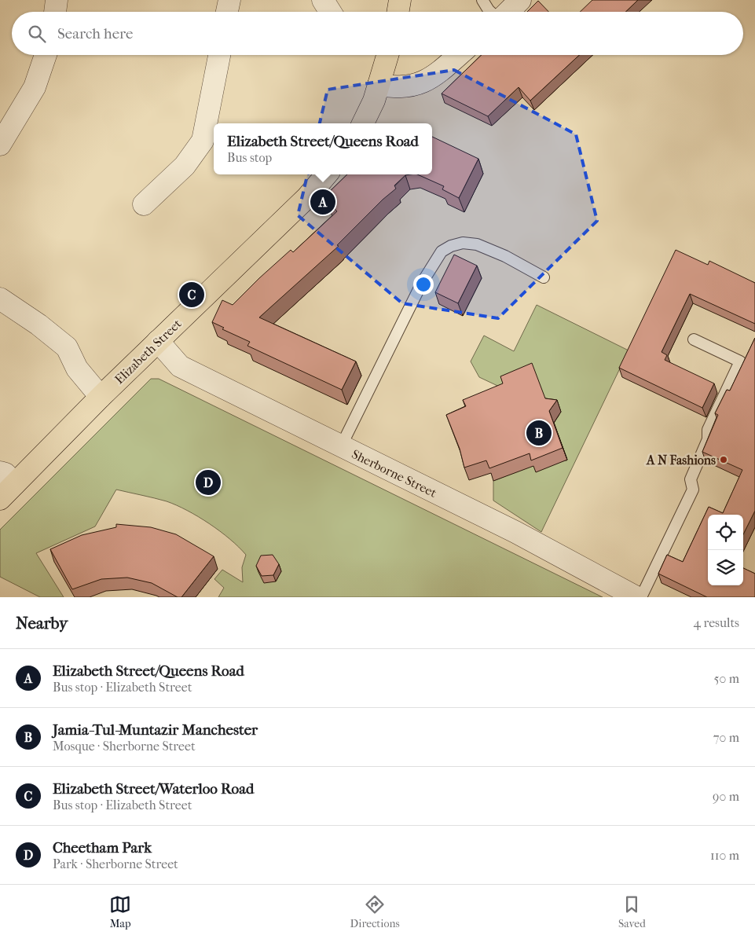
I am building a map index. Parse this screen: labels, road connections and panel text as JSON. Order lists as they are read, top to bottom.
{
  "streets": {
    "highway": ["Elizabeth Street"],
    "street": ["Sherborne Street"]
  },
  "crossings": [
    ["Elizabeth Street", "Sherborne Street"]
  ],
  "places": ["A N Fashions"],
  "page": {
    "search": "Search here",
    "popup": ["Elizabeth Street/Queens Road", "Bus stop"],
    "pins": [
      "A",
      "C",
      "B",
      "D"
    ],
    "heading": ["Nearby", "4 results"],
    "list": [
      {
        "mark": "A",
        "name": "Elizabeth Street/Queens Road",
        "note": "Bus stop · Elizabeth Street",
        "value": "50 m"
      },
      {
        "mark": "B",
        "name": "Jamia-Tul-Muntazir Manchester",
        "note": "Mosque · Sherborne Street",
        "value": "70 m"
      },
      {
        "mark": "C",
        "name": "Elizabeth Street/Waterloo Road",
        "note": "Bus stop · Elizabeth Street",
        "value": "90 m"
      },
      {
        "mark": "D",
        "name": "Cheetham Park",
        "note": "Park · Sherborne Street",
        "value": "110 m"
      }
    ],
    "nav": ["Map", "Directions", "Saved"]
  }
}
